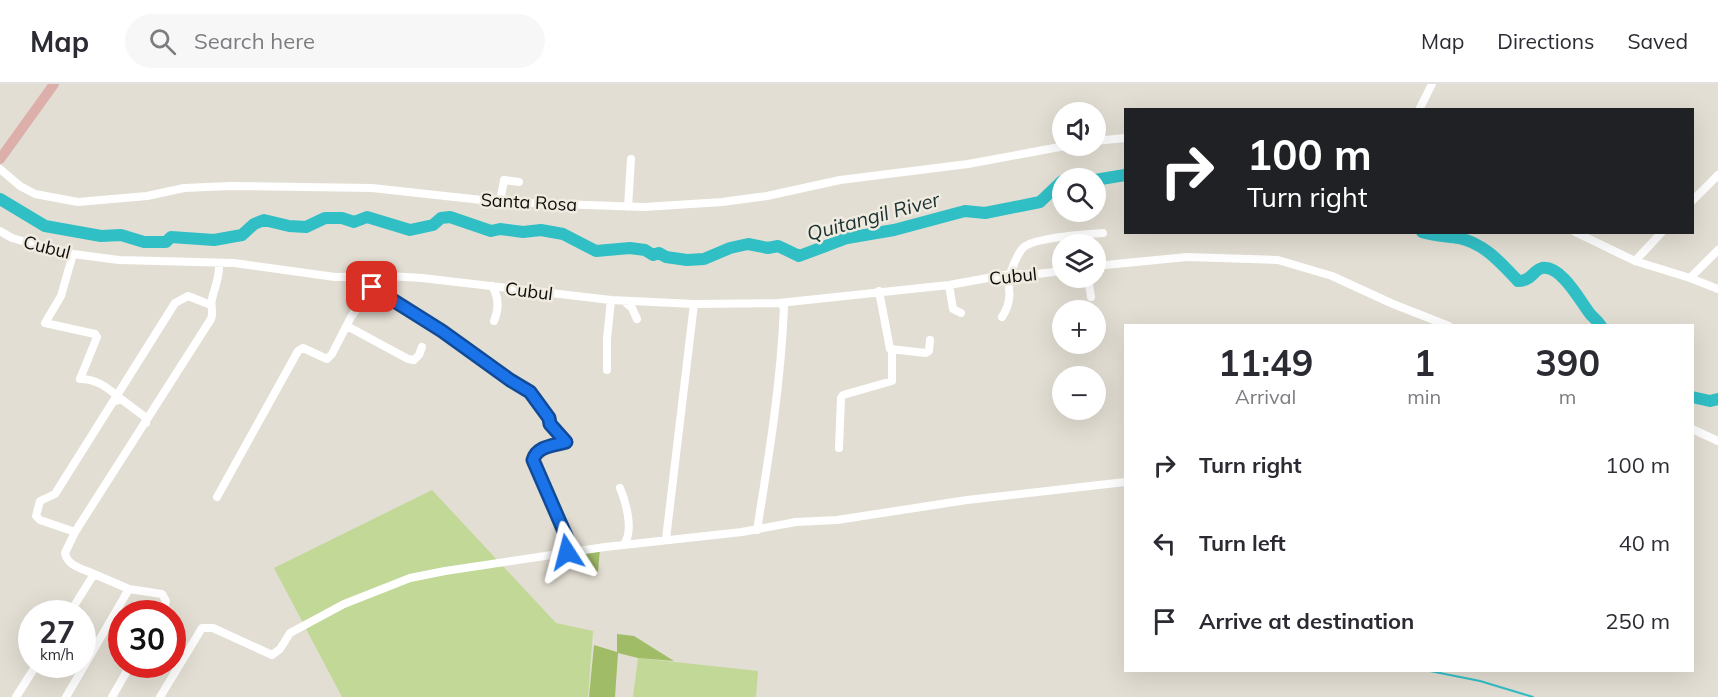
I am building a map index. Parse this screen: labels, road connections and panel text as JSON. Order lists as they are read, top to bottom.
{
  "streets": {
    "street": ["Santa Rosa", "Cubul"]
  },
  "water": ["Quitangil River"],
  "page": {
    "header": "Map",
    "search": "Search here",
    "nav": ["Map", "Directions", "Saved"],
    "map_buttons": ["+", "−"],
    "turn": ["100 m", "Turn right"],
    "eta": [
      "11:49",
      "Arrival",
      "1",
      "min",
      "390",
      "m"
    ],
    "list": [
      {
        "name": "Turn right",
        "value": "100 m"
      },
      {
        "name": "Turn left",
        "value": "40 m"
      },
      {
        "name": "Arrive at destination",
        "value": "250 m"
      }
    ],
    "speed": "27 km/h",
    "limit": "30"
  }
}
